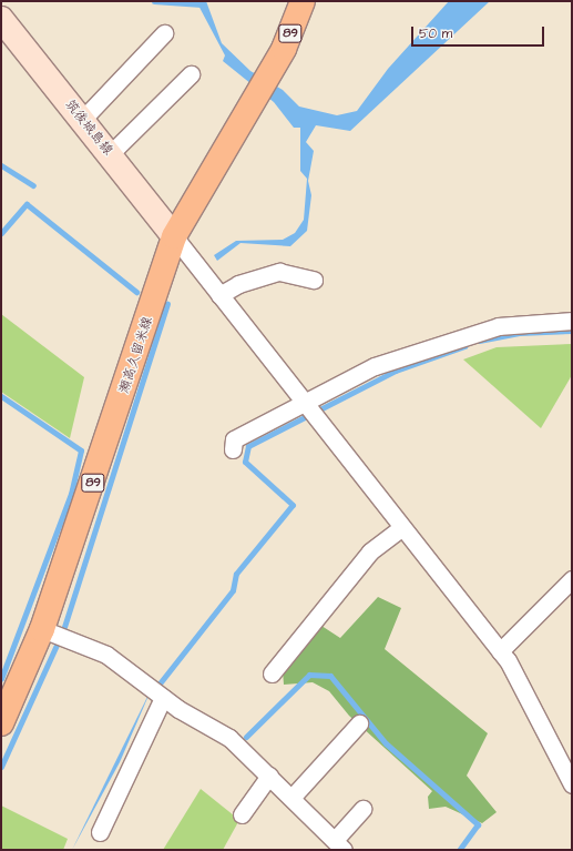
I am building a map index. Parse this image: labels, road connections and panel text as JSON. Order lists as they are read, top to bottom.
{
  "streets": {
    "main road": ["89", "瀬高久留米線"],
    "street": ["筑後城島線"]
  },
  "crossings": [
    ["筑後城島線", "瀬高久留米線"]
  ],
  "scale_bar": "50 m"
}
